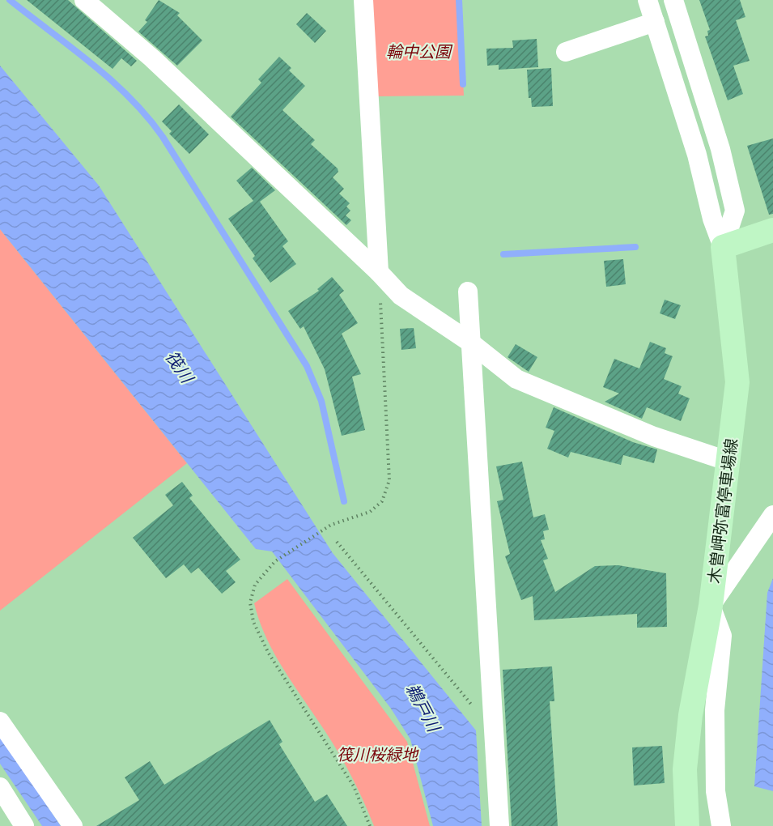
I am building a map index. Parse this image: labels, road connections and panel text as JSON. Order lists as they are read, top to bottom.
{
  "streets": {
    "main road": ["木曽岬弥富停車場線"]
  },
  "water": ["筏川", "鵜戸川"],
  "parks": ["輪中公園", "筏川桜緑地"]
}
